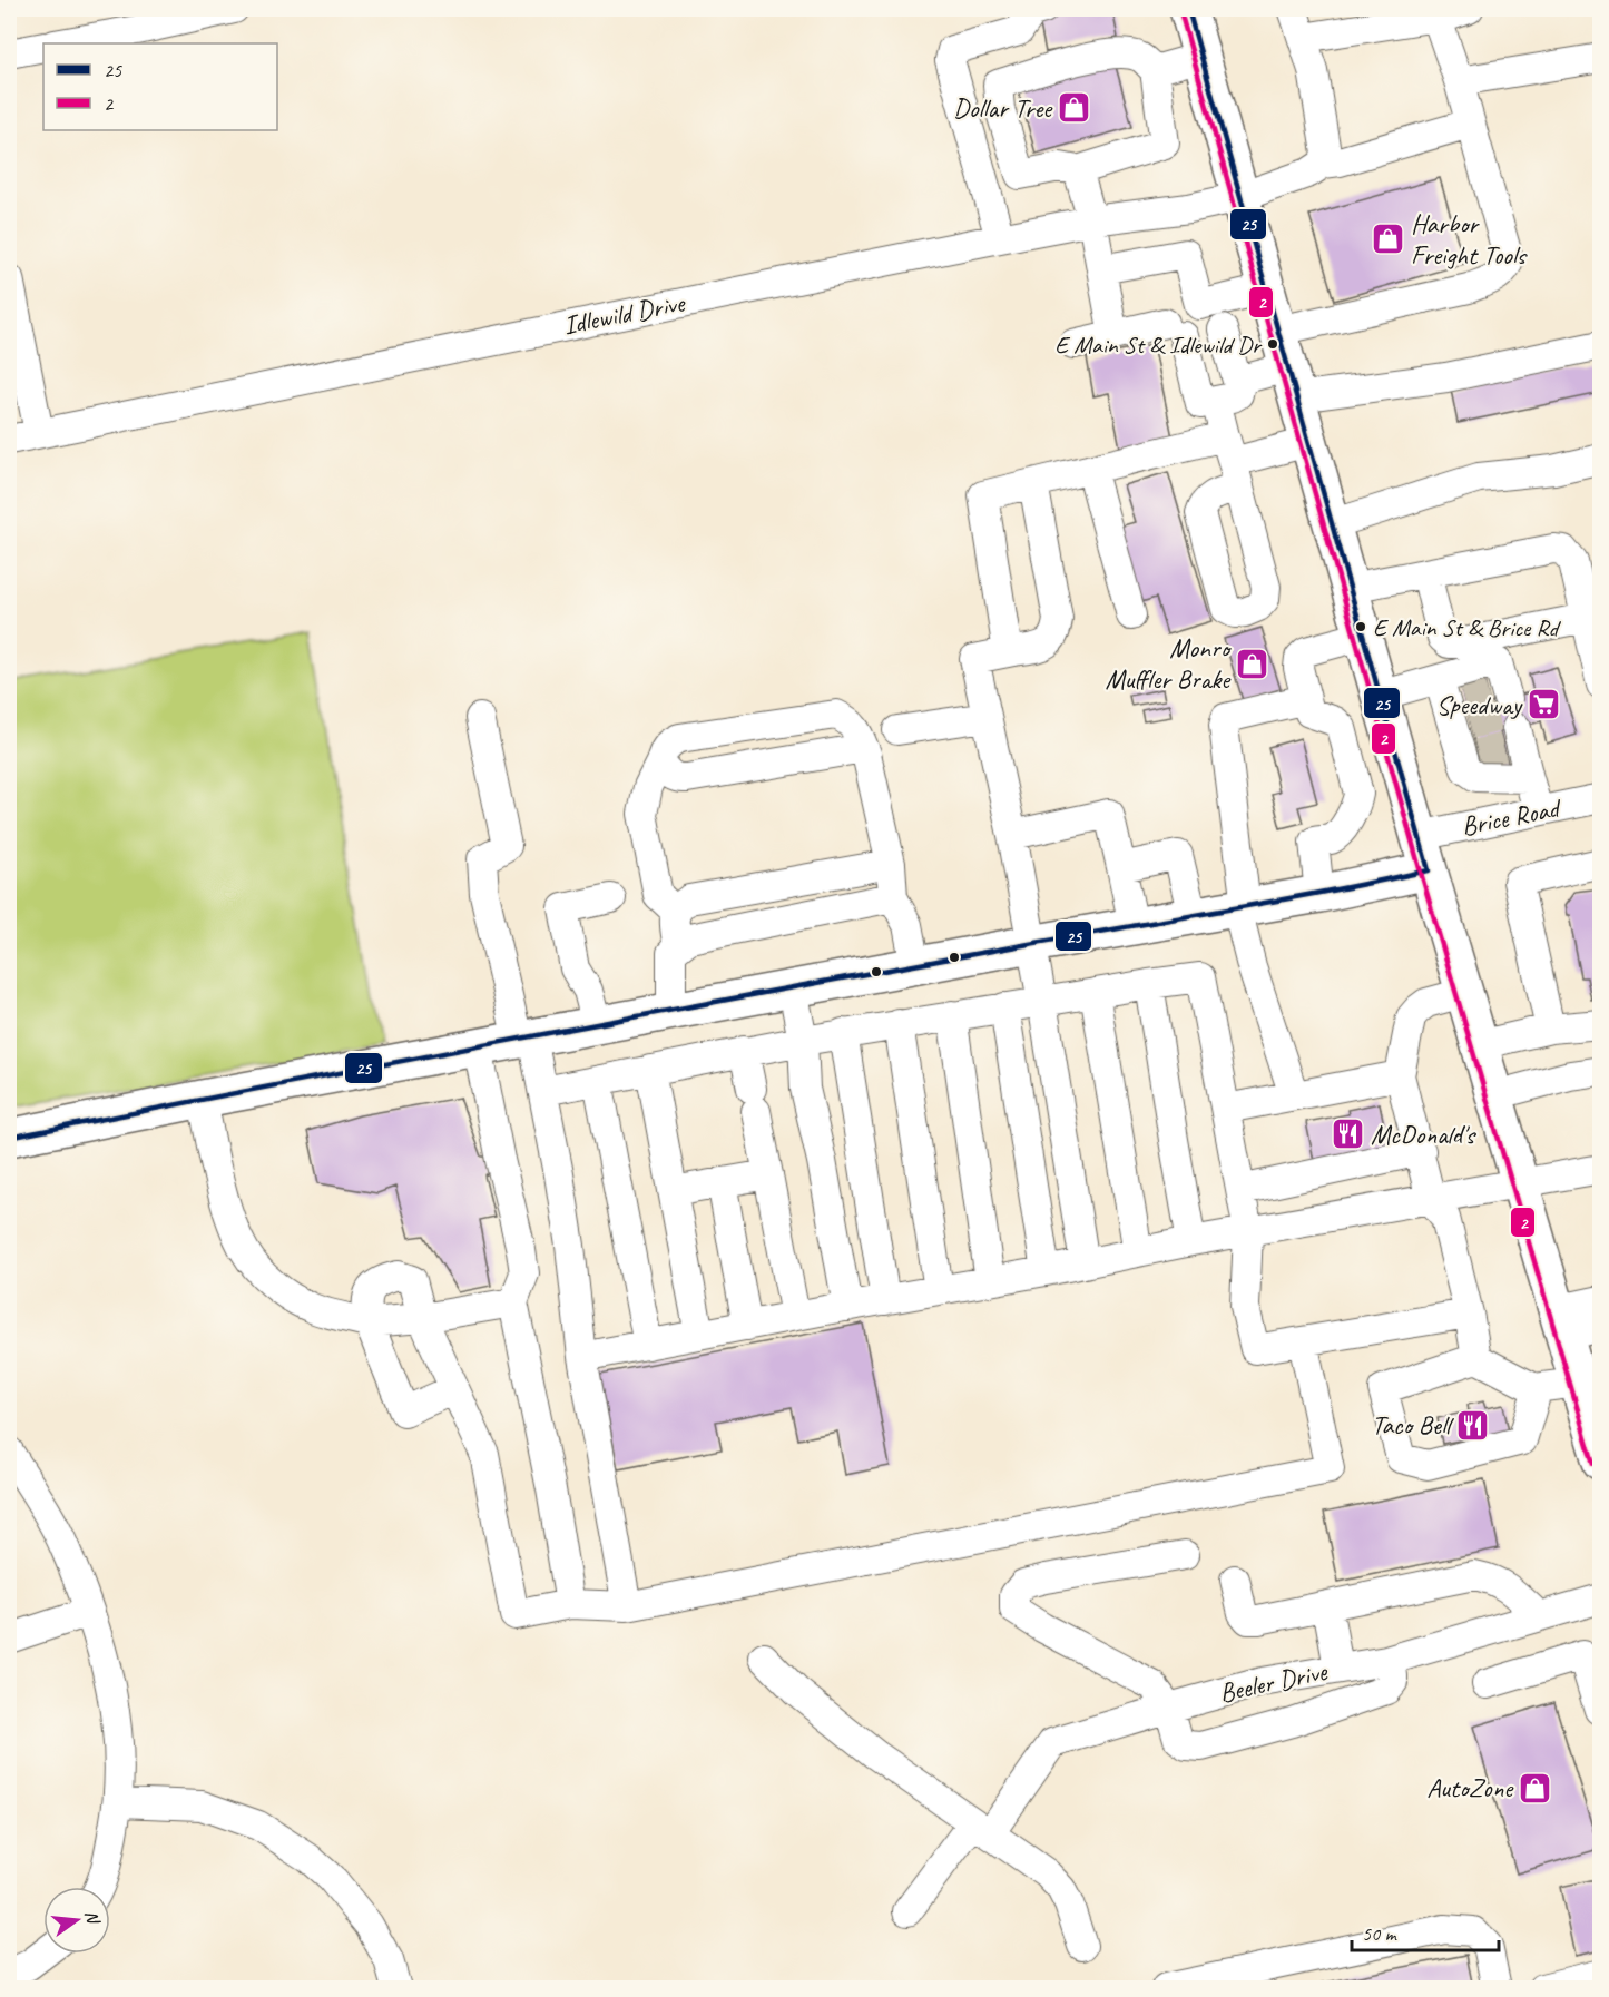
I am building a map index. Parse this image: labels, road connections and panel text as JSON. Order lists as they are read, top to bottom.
{
  "streets": {
    "street": ["Idlewild Drive", "Brice Road", "Beeler Drive"]
  },
  "places": {
    "shop": [
      "Dollar Tree",
      "Harbor Freight Tools",
      "Monro Muffler Brake",
      "AutoZone"
    ],
    "other": ["E Main St & Idlewild Dr", "E Main St & Brice Rd"],
    "supermarket": ["Speedway"],
    "restaurant": ["McDonald's", "Taco Bell"]
  },
  "lines": ["transit line 25", "transit line 2"],
  "legend": ["25", "2"],
  "scale_bar": "50 m",
  "north": "right"
}
